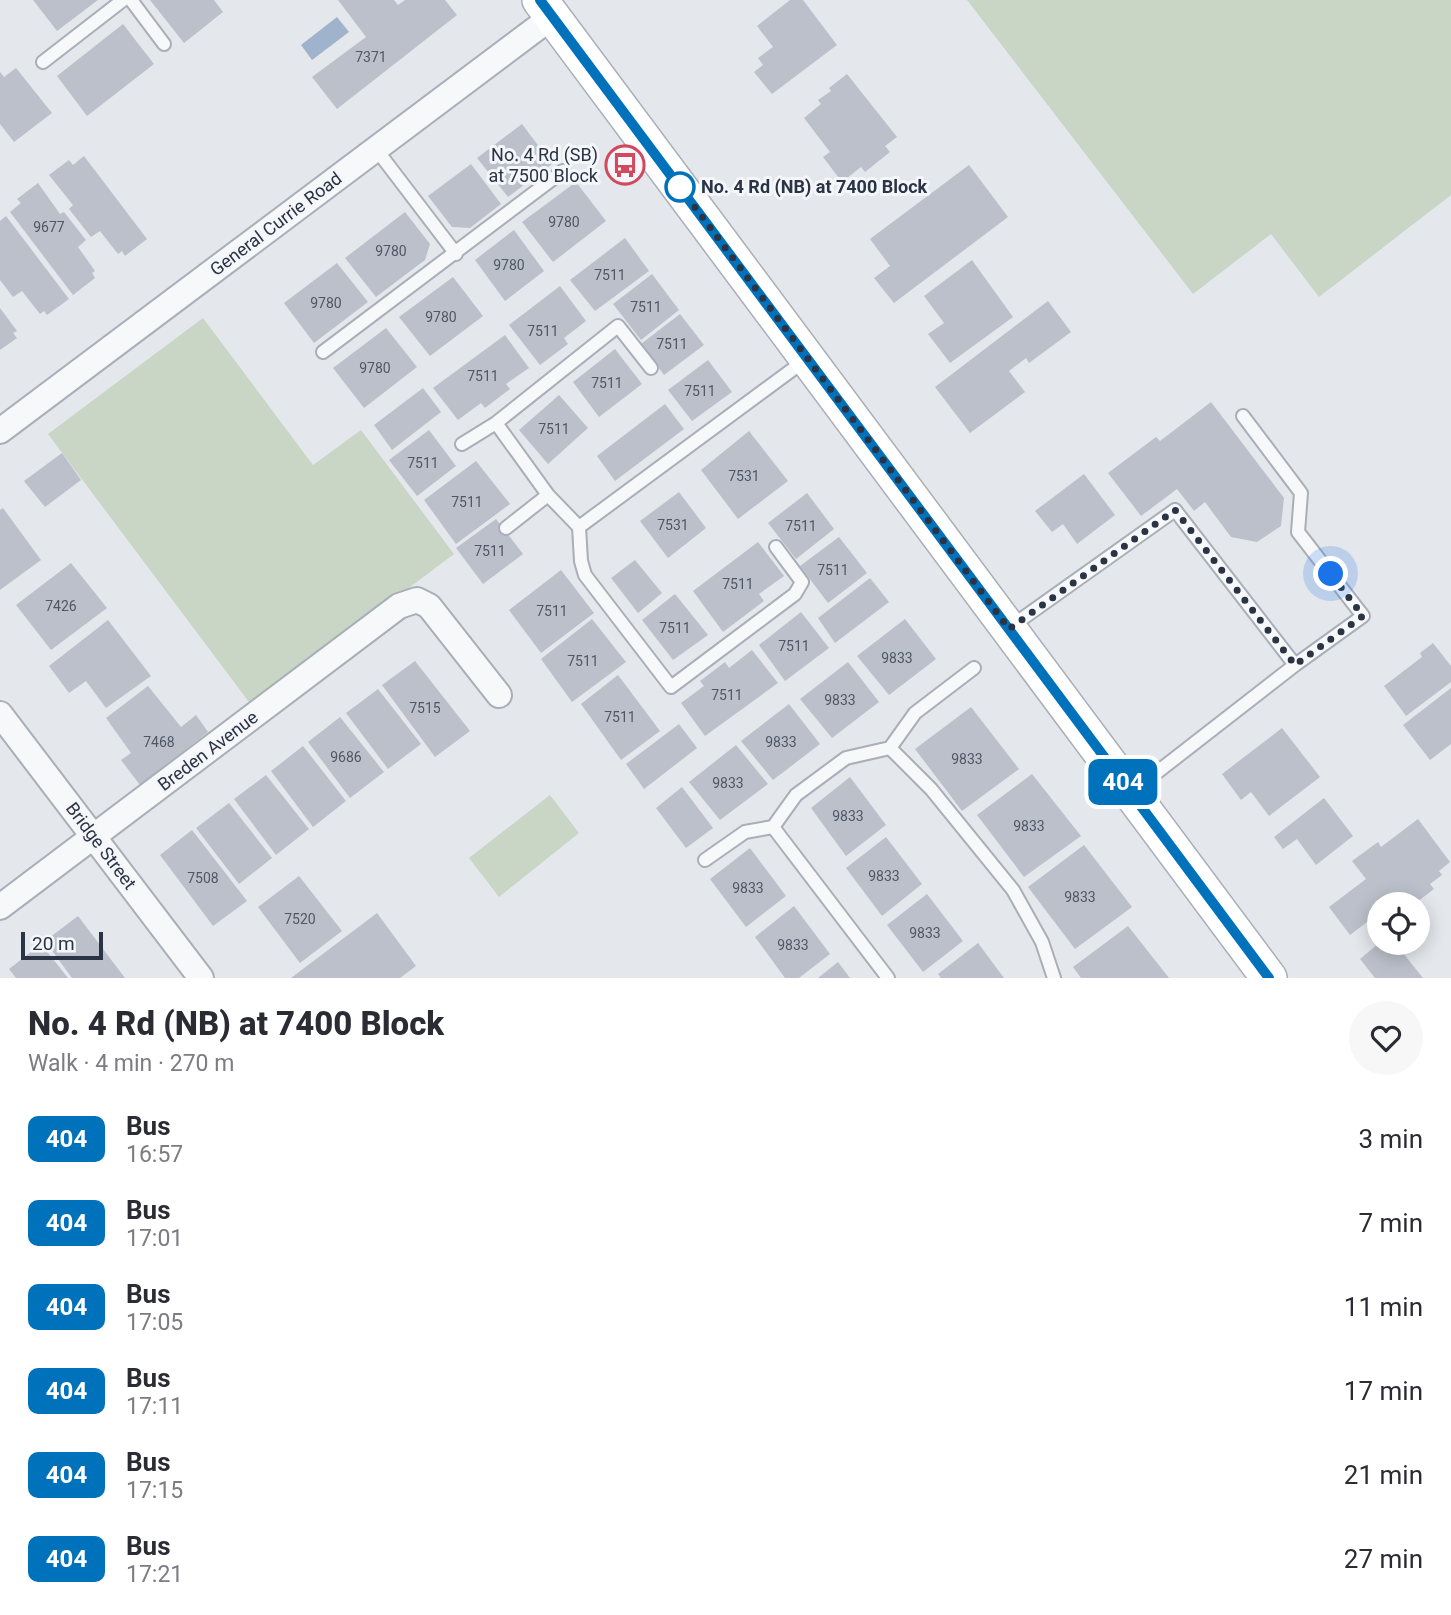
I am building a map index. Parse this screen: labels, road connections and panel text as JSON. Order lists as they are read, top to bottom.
{
  "streets": {
    "street": ["General Currie Road", "Breden Avenue", "Bridge Street"]
  },
  "crossings": [
    ["Breden Avenue", "Bridge Street"]
  ],
  "places": {
    "bus stop": ["No. 4 Rd (SB) at 7500 Block"],
    "other": ["No. 4 Rd (NB) at 7400 Block"]
  },
  "lines": ["bus line 404"],
  "house_numbers": [
    "7371",
    "9780",
    "9677",
    "9780",
    "9780",
    "7511",
    "9780",
    "7511",
    "9780",
    "7511",
    "7511",
    "9780",
    "7511",
    "7511",
    "7511",
    "7511",
    "7511",
    "7531",
    "7511",
    "7531",
    "7511",
    "7511",
    "7511",
    "7511",
    "7426",
    "7511",
    "7511",
    "7511",
    "9833",
    "7511",
    "7511",
    "9833",
    "7515",
    "7511",
    "7468",
    "9833",
    "9686",
    "9833",
    "9833",
    "9833",
    "9833",
    "9833",
    "7508",
    "9833",
    "9833",
    "7520",
    "9833",
    "9833"
  ],
  "scale_bar": "20 m",
  "page": {
    "on_map": "404",
    "scale": "20 m",
    "heading": ["No. 4 Rd (NB) at 7400 Block", "Walk · 4 min · 270 m"],
    "list": [
      {
        "mark": "404",
        "name": "Bus",
        "note": "16:57",
        "value": "3 min"
      },
      {
        "mark": "404",
        "name": "Bus",
        "note": "17:01",
        "value": "7 min"
      },
      {
        "mark": "404",
        "name": "Bus",
        "note": "17:05",
        "value": "11 min"
      },
      {
        "mark": "404",
        "name": "Bus",
        "note": "17:11",
        "value": "17 min"
      },
      {
        "mark": "404",
        "name": "Bus",
        "note": "17:15",
        "value": "21 min"
      },
      {
        "mark": "404",
        "name": "Bus",
        "note": "17:21",
        "value": "27 min"
      }
    ]
  }
}
